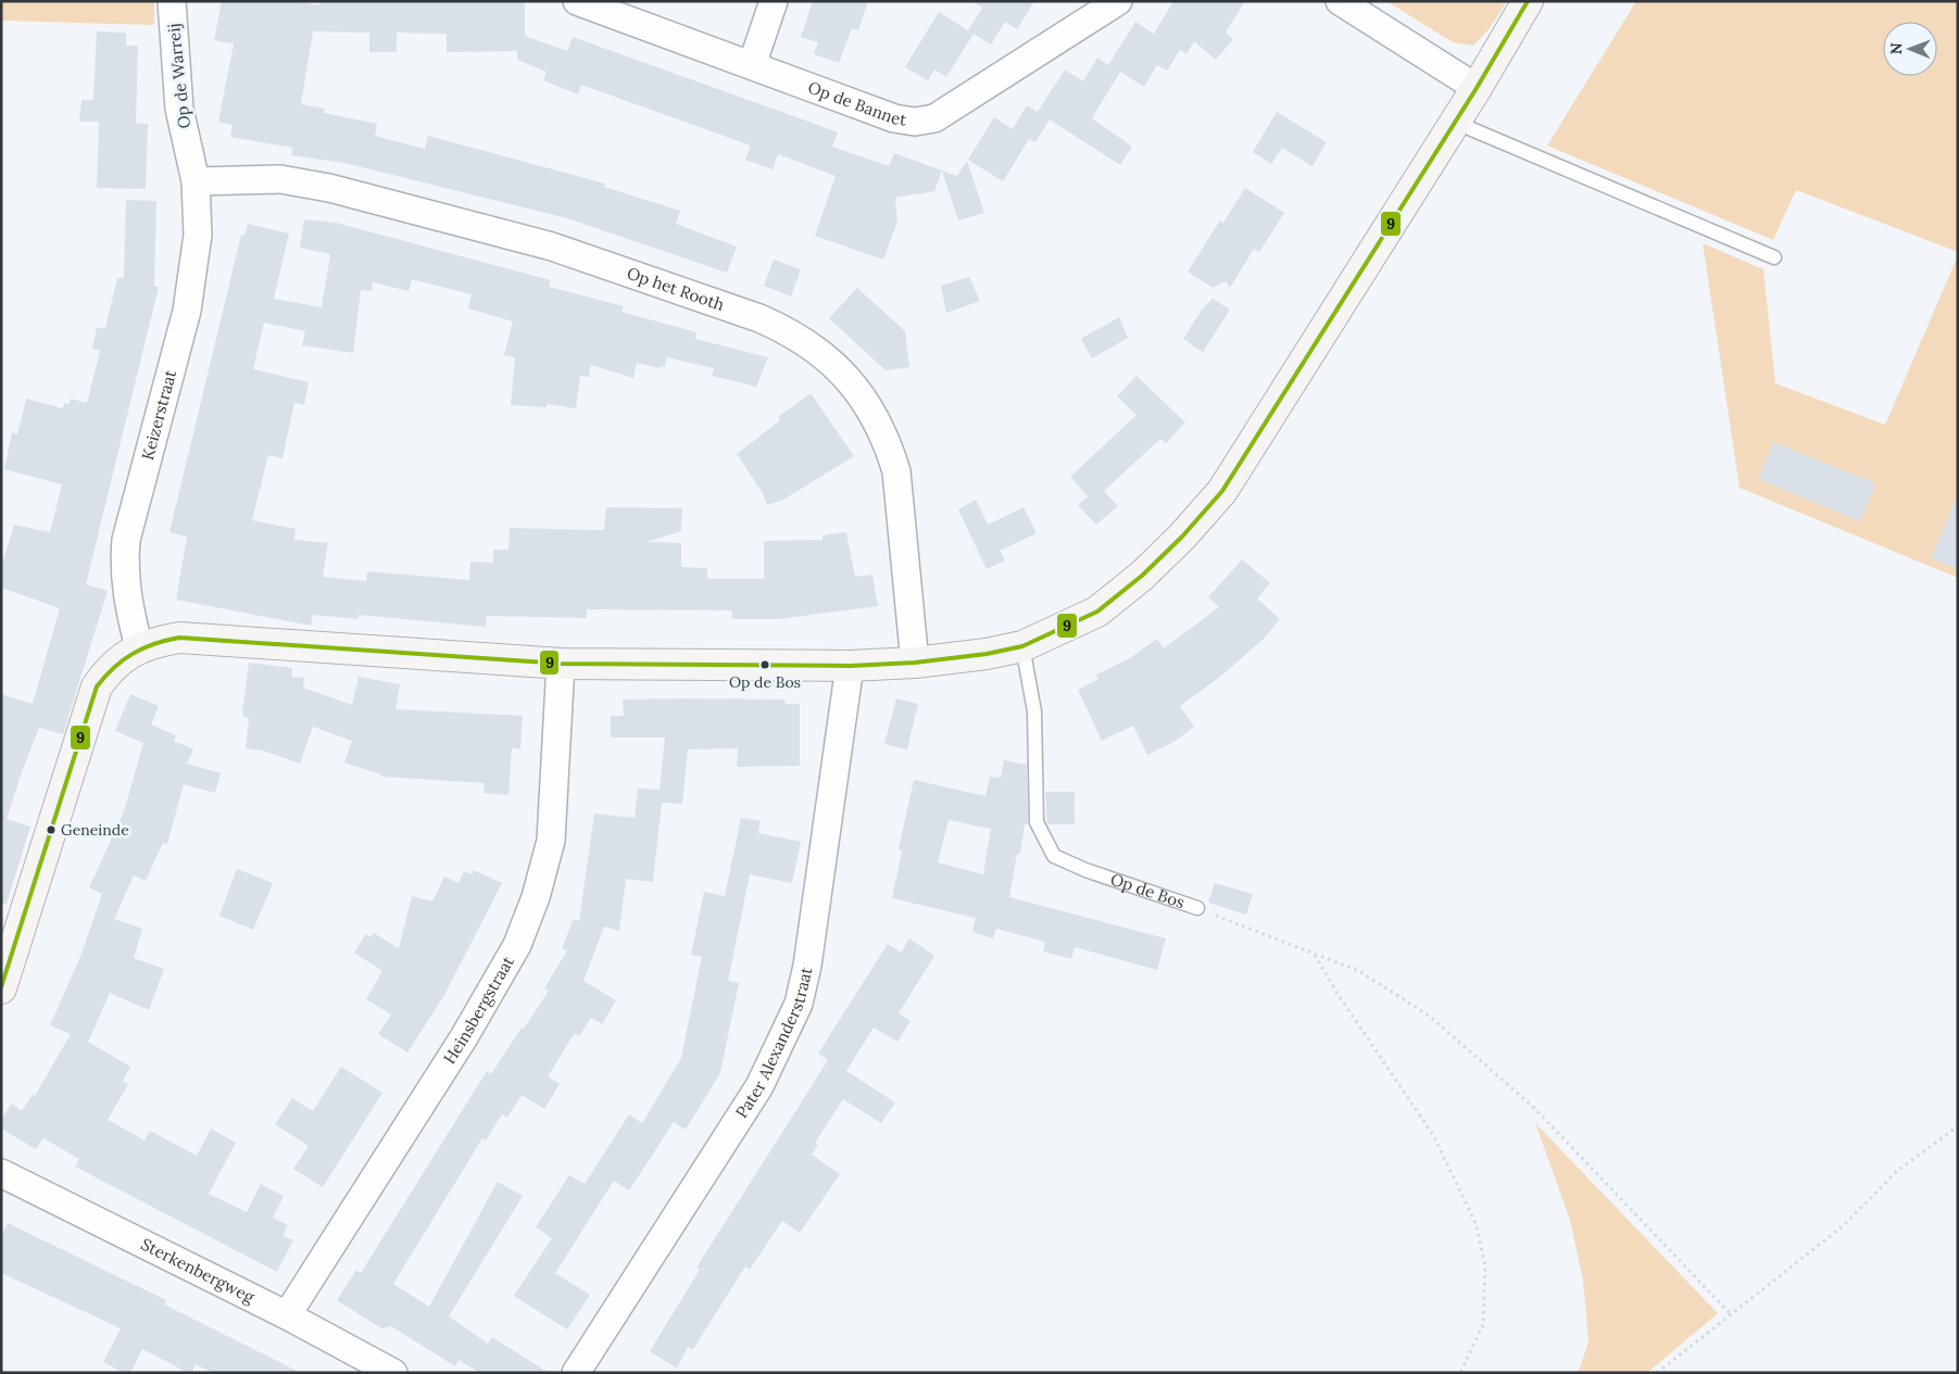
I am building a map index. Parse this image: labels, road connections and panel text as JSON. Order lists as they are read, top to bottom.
{
  "streets": {
    "street": [
      "Op de Warreij",
      "Op de Bannet",
      "Op het Rooth",
      "Keizerstraat",
      "Heinsbergstraat",
      "Pater Alexanderstraat",
      "Sterkenbergweg"
    ],
    "lane": ["Op de Bos"]
  },
  "crossings": [
    ["Op de Warreij", "Op het Rooth"],
    ["Op de Warreij", "Keizerstraat"],
    ["Op het Rooth", "Keizerstraat"],
    ["Heinsbergstraat", "Sterkenbergweg"]
  ],
  "places": ["Op de Bos", "Geneinde"],
  "lines": ["transit line 9"],
  "north": "left"
}
